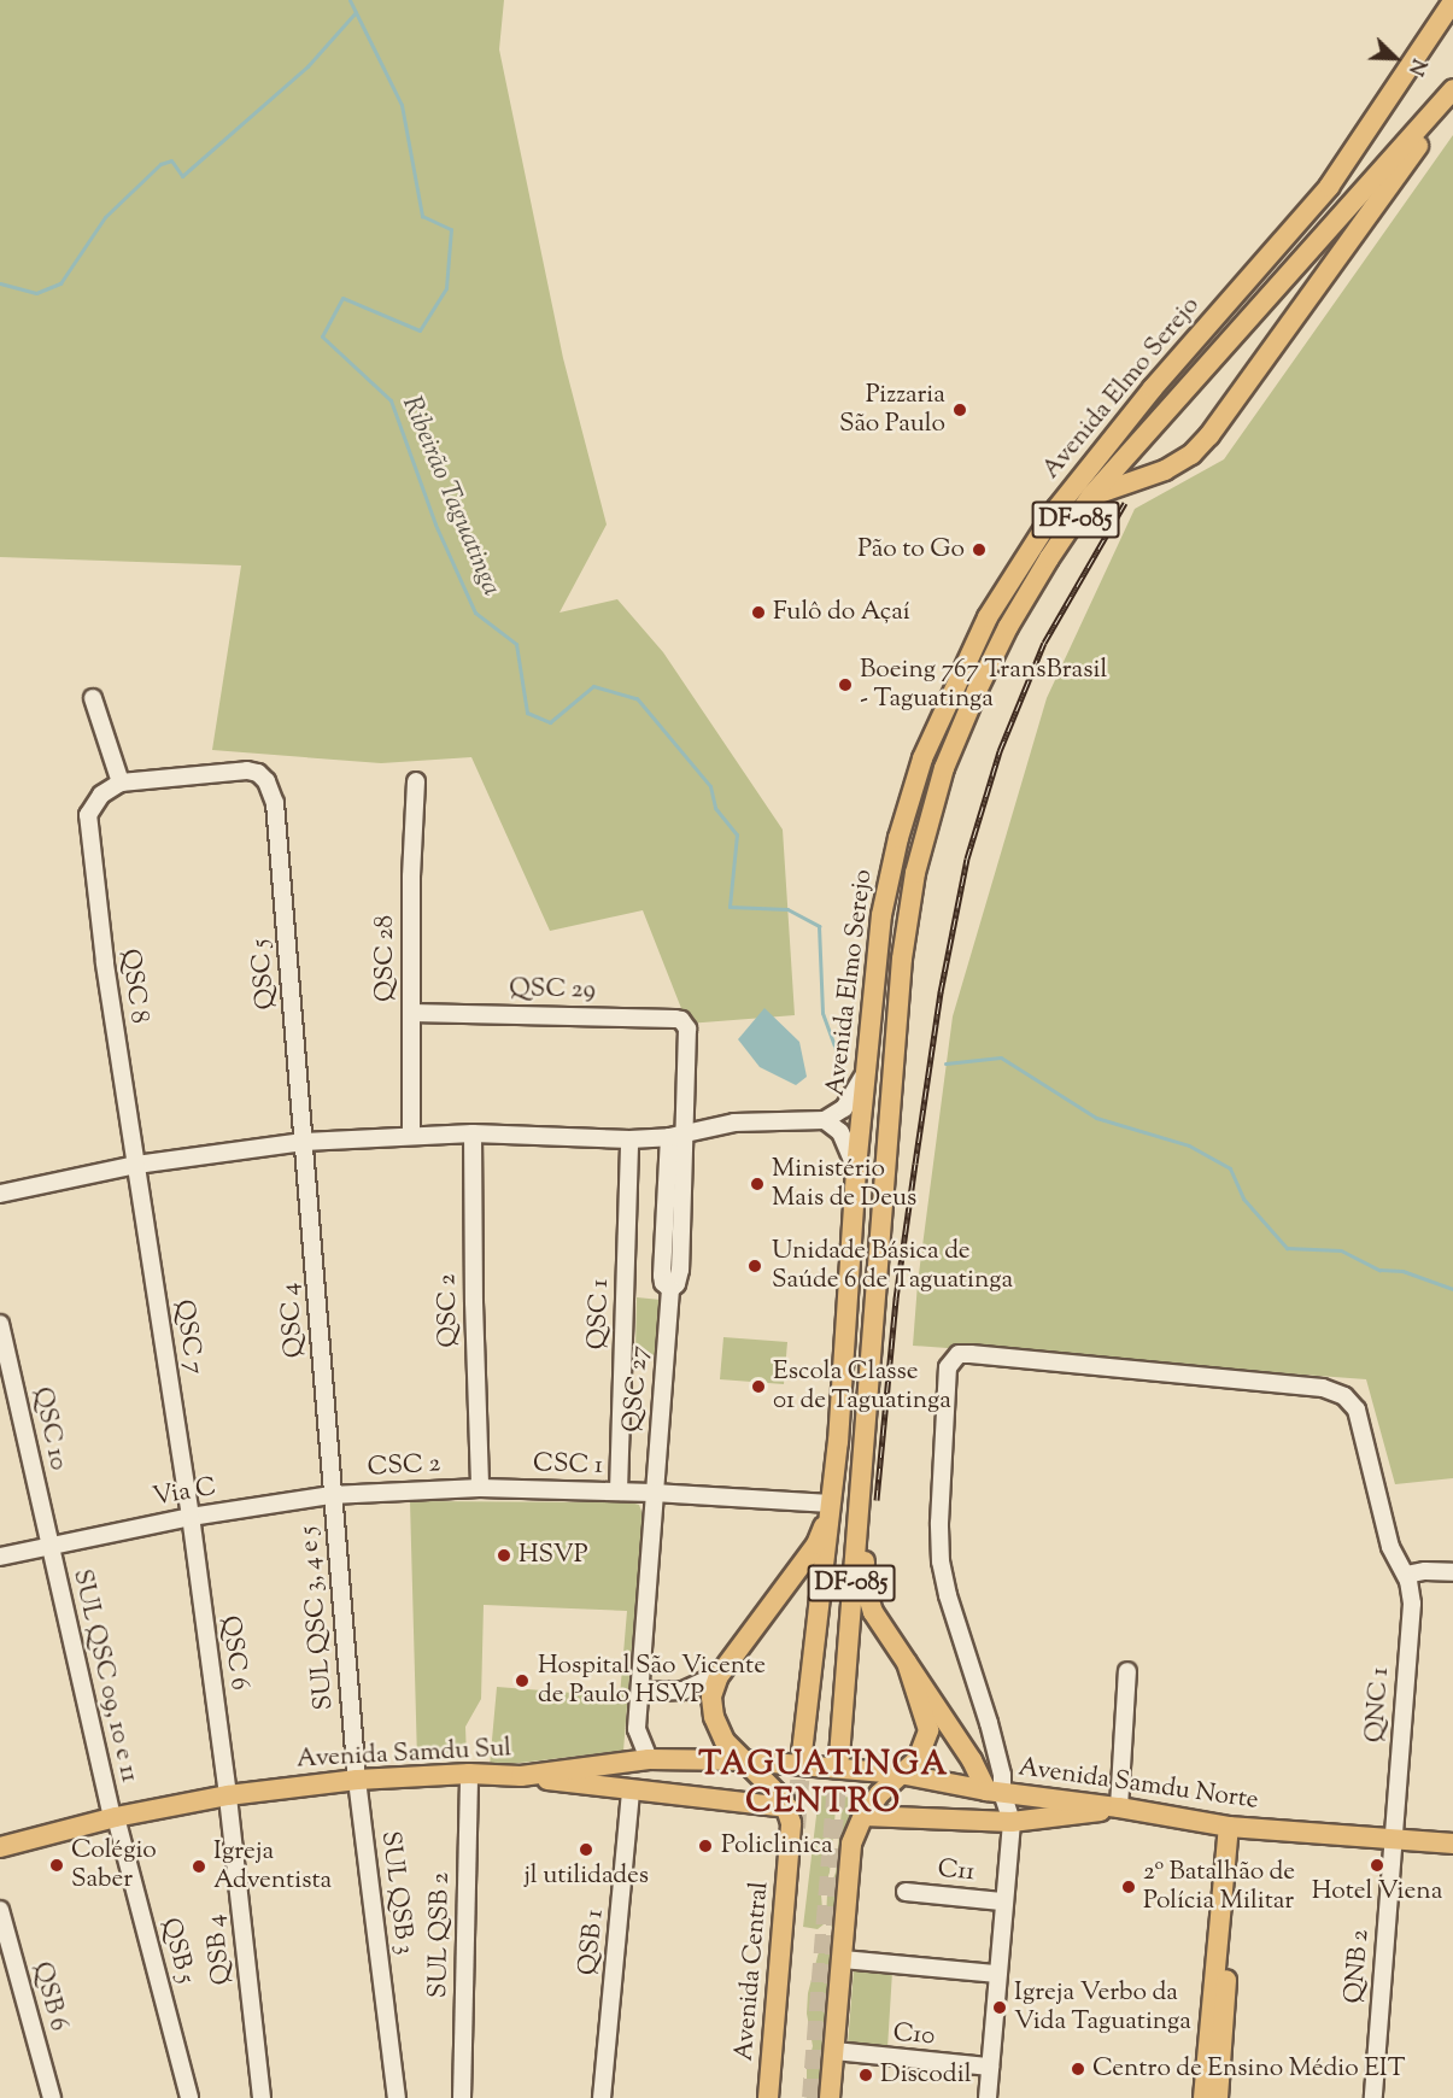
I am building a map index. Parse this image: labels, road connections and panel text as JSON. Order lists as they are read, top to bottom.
{
  "streets": {
    "main road": [
      "Avenida Elmo Serejo",
      "DF-085",
      "Avenida Samdu Sul",
      "Avenida Samdu Norte",
      "Avenida Central"
    ],
    "street": [
      "QSC 28",
      "QSC 5",
      "QSC 8",
      "QSC 29",
      "QSC 2",
      "QSC 1",
      "QSC 4",
      "QSC 7",
      "QSC 27",
      "QSC 10",
      "CSC 1",
      "CSC 2",
      "Via C",
      "SUL QSC 3, 4 e 5",
      "QSC 6",
      "SUL QSC 09, 10 e 11",
      "QNC 1",
      "C11",
      "SUL QSB 3",
      "SUL QSB 2",
      "QSB 1",
      "QSB 4",
      "QSB 5",
      "QNB 2",
      "QSB 6",
      "C10"
    ]
  },
  "crossings": [
    ["Avenida Elmo Serejo", "CSC 1"],
    ["Avenida Elmo Serejo", "Avenida Samdu Sul"],
    ["Avenida Elmo Serejo", "Avenida Samdu Norte"],
    ["QSC 28", "QSC 29"],
    ["QSC 5", "QSC 8"],
    ["QSC 5", "QSC 4"],
    ["QSC 8", "QSC 7"],
    ["QSC 29", "QSC 27"],
    ["QSC 2", "CSC 1"],
    ["QSC 2", "CSC 2"],
    ["QSC 1", "CSC 1"],
    ["QSC 4", "CSC 2"],
    ["QSC 4", "Via C"],
    ["QSC 4", "SUL QSC 3, 4 e 5"],
    ["QSC 7", "Via C"],
    ["QSC 7", "QSC 6"],
    ["QSC 27", "CSC 1"],
    ["QSC 27", "Avenida Samdu Sul"],
    ["QSC 10", "Via C"],
    ["QSC 10", "SUL QSC 09, 10 e 11"],
    ["CSC 1", "CSC 2"],
    ["CSC 2", "Via C"],
    ["CSC 2", "SUL QSC 3, 4 e 5"],
    ["Via C", "SUL QSC 3, 4 e 5"],
    ["Via C", "QSC 6"],
    ["Via C", "SUL QSC 09, 10 e 11"],
    ["SUL QSC 3, 4 e 5", "Avenida Samdu Sul"],
    ["SUL QSC 3, 4 e 5", "SUL QSB 3"],
    ["QSC 6", "Avenida Samdu Sul"],
    ["QSC 6", "QSB 4"],
    ["SUL QSC 09, 10 e 11", "Avenida Samdu Sul"],
    ["SUL QSC 09, 10 e 11", "QSB 5"],
    ["QNC 1", "Avenida Samdu Norte"],
    ["QNC 1", "QNB 2"],
    ["Avenida Samdu Sul", "Avenida Samdu Norte"],
    ["Avenida Samdu Sul", "SUL QSB 3"],
    ["Avenida Samdu Sul", "SUL QSB 2"],
    ["Avenida Samdu Sul", "QSB 4"],
    ["Avenida Samdu Sul", "QSB 5"],
    ["Avenida Samdu Norte", "QNB 2"]
  ],
  "districts": ["TAGUATINGA CENTRO"],
  "water": ["Ribeirão Taguatinga"],
  "places": [
    "Pizzaria São Paulo",
    "Pão to Go",
    "Fulô do Açaí",
    "Boeing 767 TransBrasil - Taguatinga",
    "Ministério Mais de Deus",
    "Unidade Básica de Saúde 6 de Taguatinga",
    "Escola Classe 01 de Taguatinga",
    "HSVP",
    "Hospital São Vicente de Paulo HSVP",
    "Policlinica",
    "jl utilidades",
    "Colégio Saber",
    "Hotel Viena",
    "Igreja Adventista",
    "2º Batalhão de Polícia Militar",
    "Igreja Verbo da Vida Taguatinga",
    "Centro de Ensino Médio EIT",
    "Discodil"
  ],
  "north": "bottom right"
}
